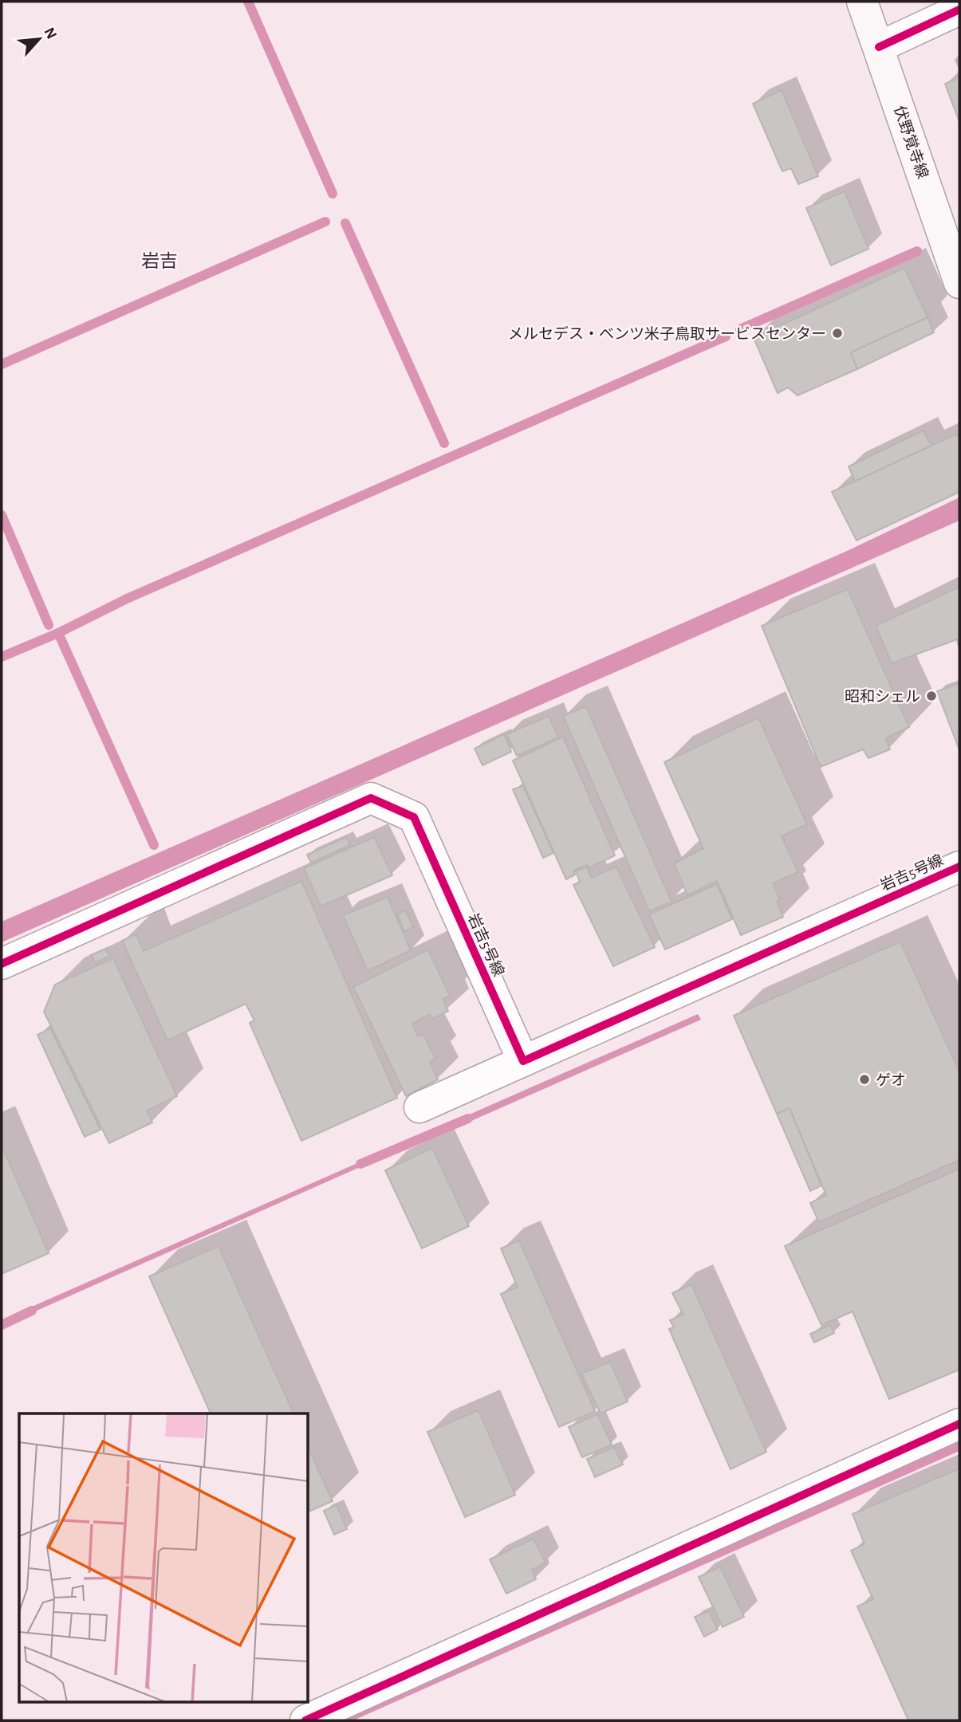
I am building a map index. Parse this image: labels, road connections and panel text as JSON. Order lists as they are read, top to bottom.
{
  "streets": {
    "main road": ["伏野覚寺線"],
    "street": ["岩吉5号線"]
  },
  "districts": ["岩吉"],
  "places": ["メルセデス・ベンツ米子鳥取サービスセンター", "昭和シェル", "ゲオ"],
  "north": "top right"
}
